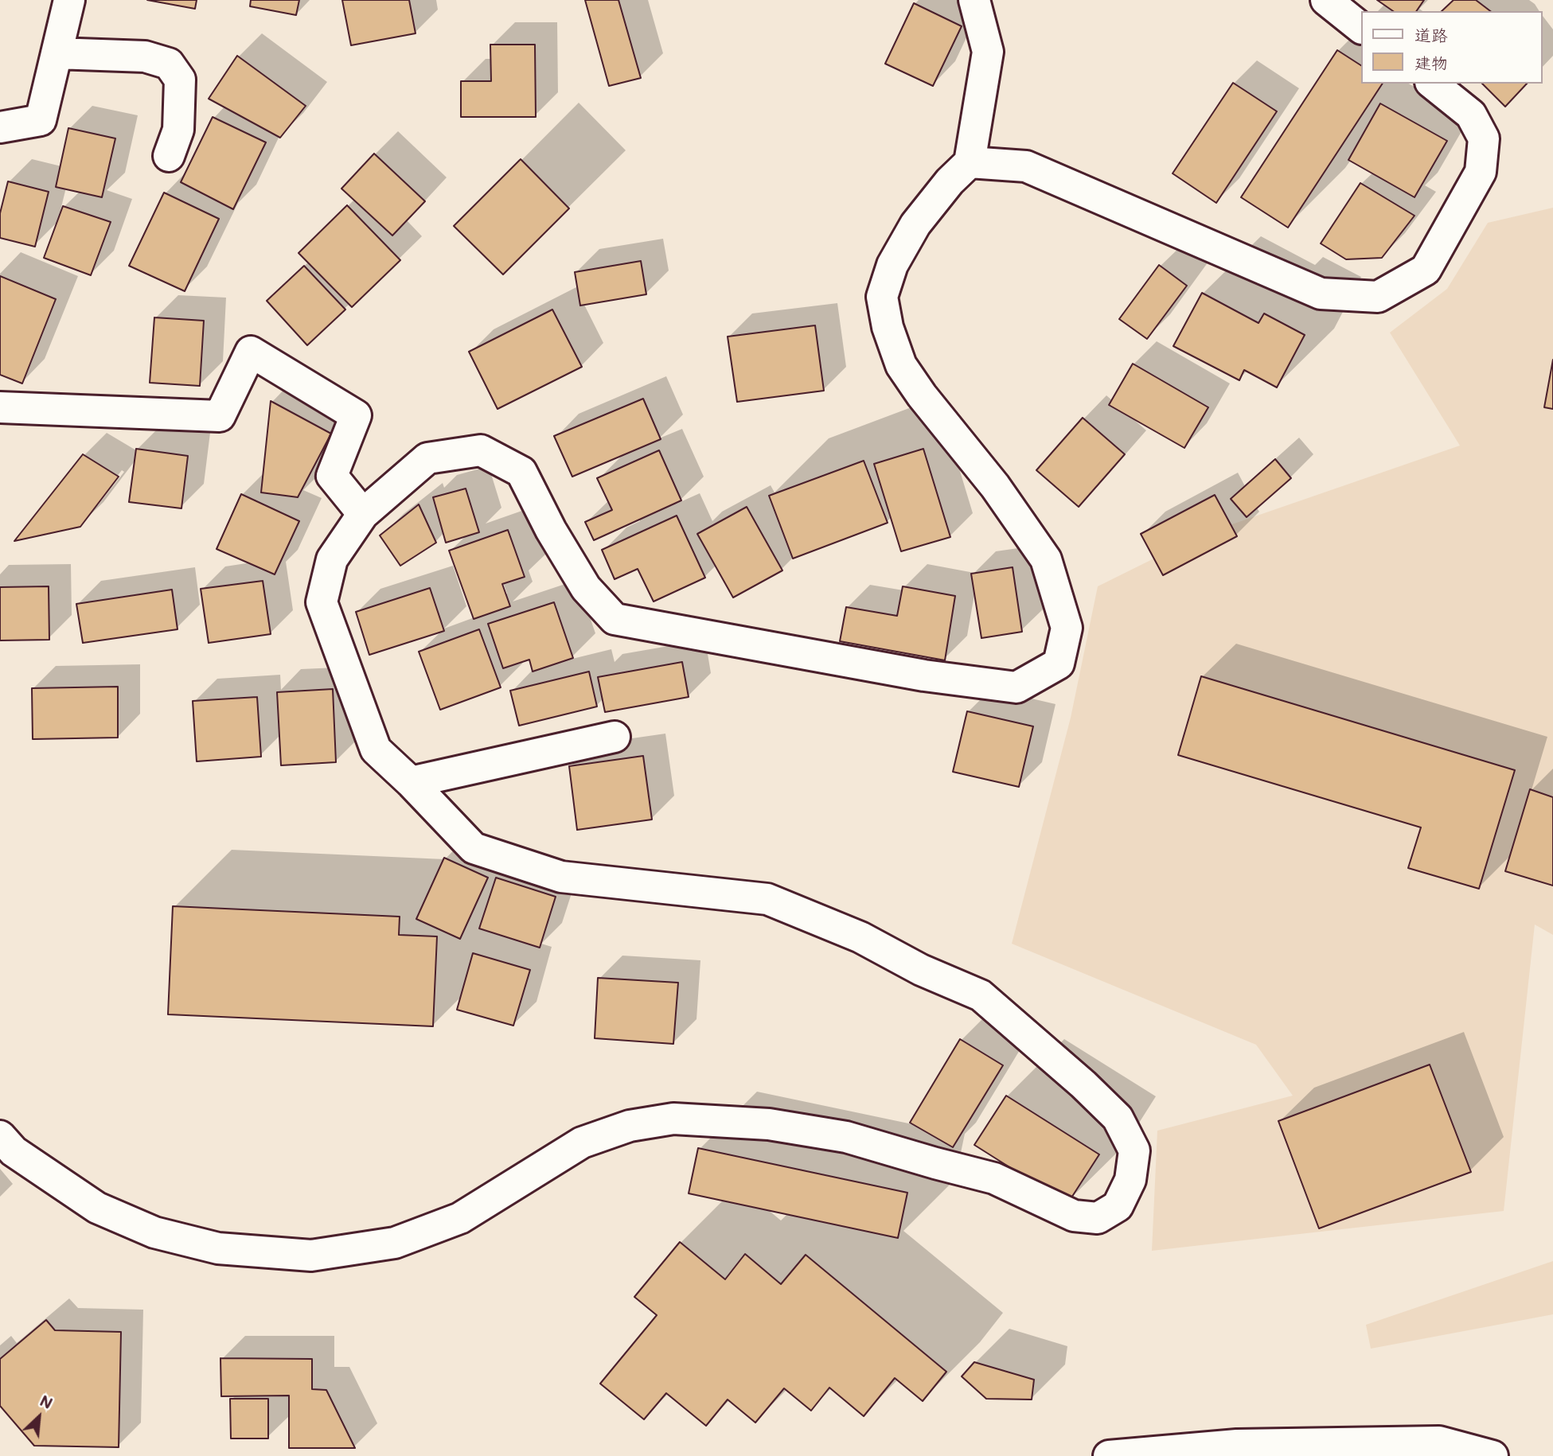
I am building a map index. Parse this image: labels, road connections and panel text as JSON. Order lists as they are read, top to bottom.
{
  "legend": ["道路", "建物"],
  "north": "top right"
}
